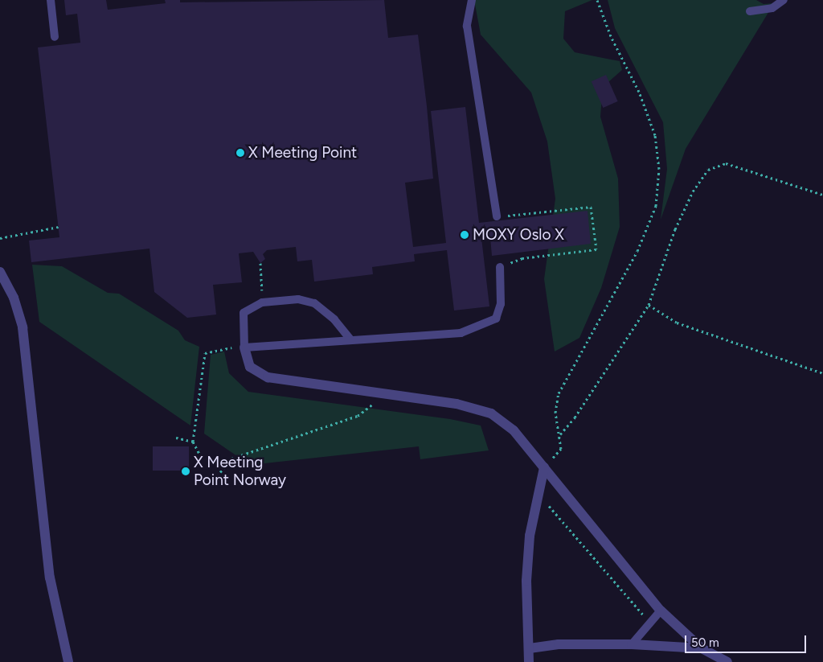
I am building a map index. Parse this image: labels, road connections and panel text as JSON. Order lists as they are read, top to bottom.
{
  "places": ["X Meeting Point", "MOXY Oslo X", "X Meeting Point Norway"],
  "scale_bar": "50 m"
}
